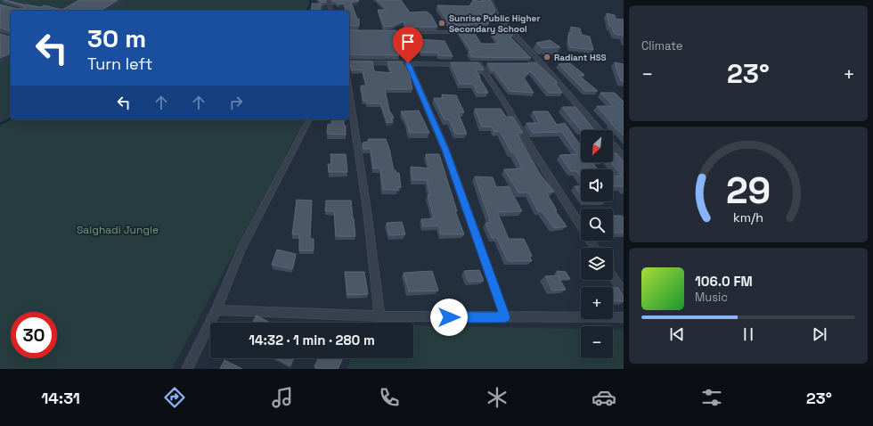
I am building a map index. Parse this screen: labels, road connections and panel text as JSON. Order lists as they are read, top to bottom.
{
  "parks": ["Salghadi Jungle"],
  "places": ["Sunrise Public Higher Secondary School", "Radiant HSS"],
  "north": "bottom left",
  "page": {
    "tile": "Climate",
    "turn": ["30 m", "Turn left"],
    "heat": ["−", "23°", "+"],
    "map_buttons": ["+", "−"],
    "song": ["106.0 FM", "Music"],
    "limit": "30",
    "trip": "14:32 · 1 min · 280 m",
    "tabs": ["14:31", "23°"],
    "gauge": ["29", "km/h"]
  }
}
